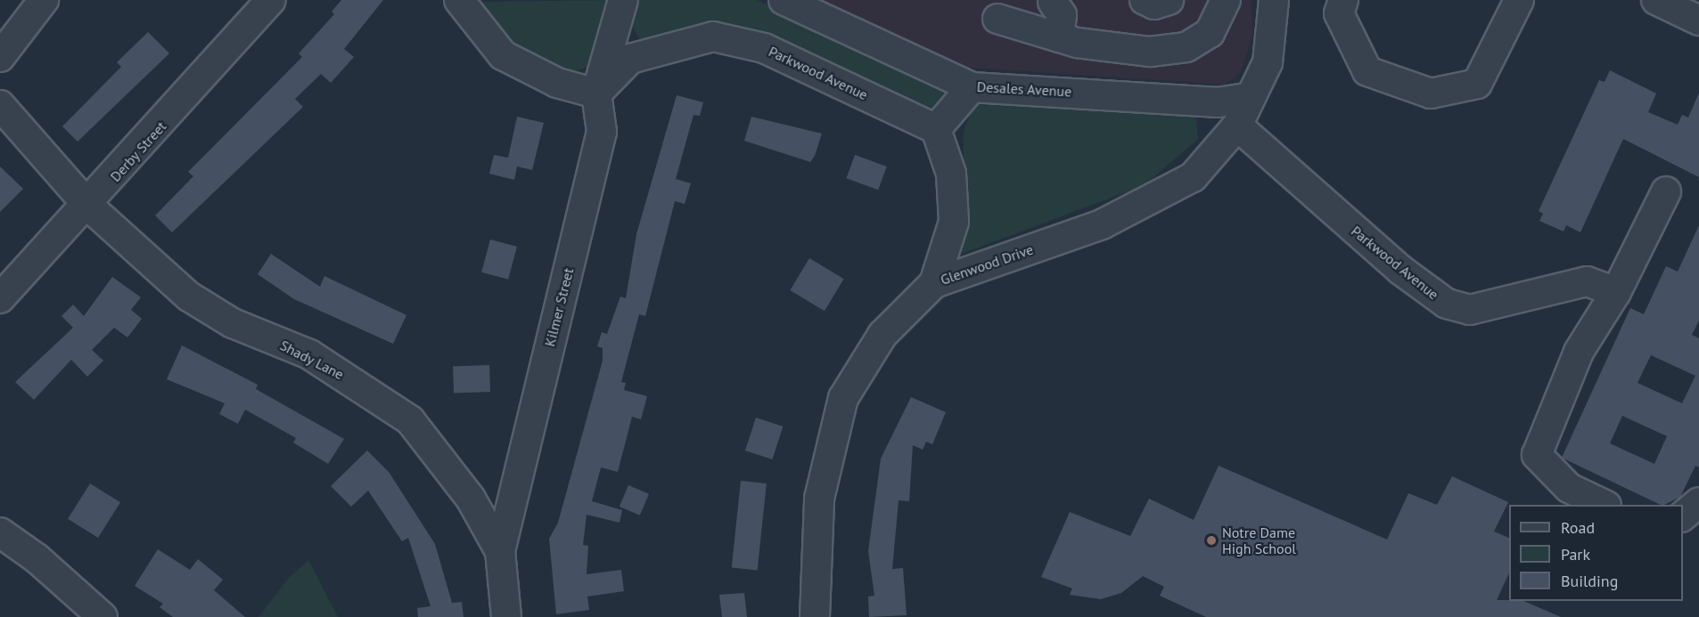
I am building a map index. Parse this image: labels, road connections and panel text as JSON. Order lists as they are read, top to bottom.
{
  "streets": {
    "street": [
      "Parkwood Avenue",
      "Desales Avenue",
      "Derby Street",
      "Glenwood Drive",
      "Kilmer Street",
      "Shady Lane"
    ]
  },
  "crossings": [
    ["Parkwood Avenue", "Glenwood Drive"],
    ["Parkwood Avenue", "Kilmer Street"],
    ["Desales Avenue", "Glenwood Drive"],
    ["Derby Street", "Shady Lane"],
    ["Kilmer Street", "Shady Lane"]
  ],
  "places": ["Notre Dame High School"],
  "legend": ["Road", "Park", "Building"]
}
